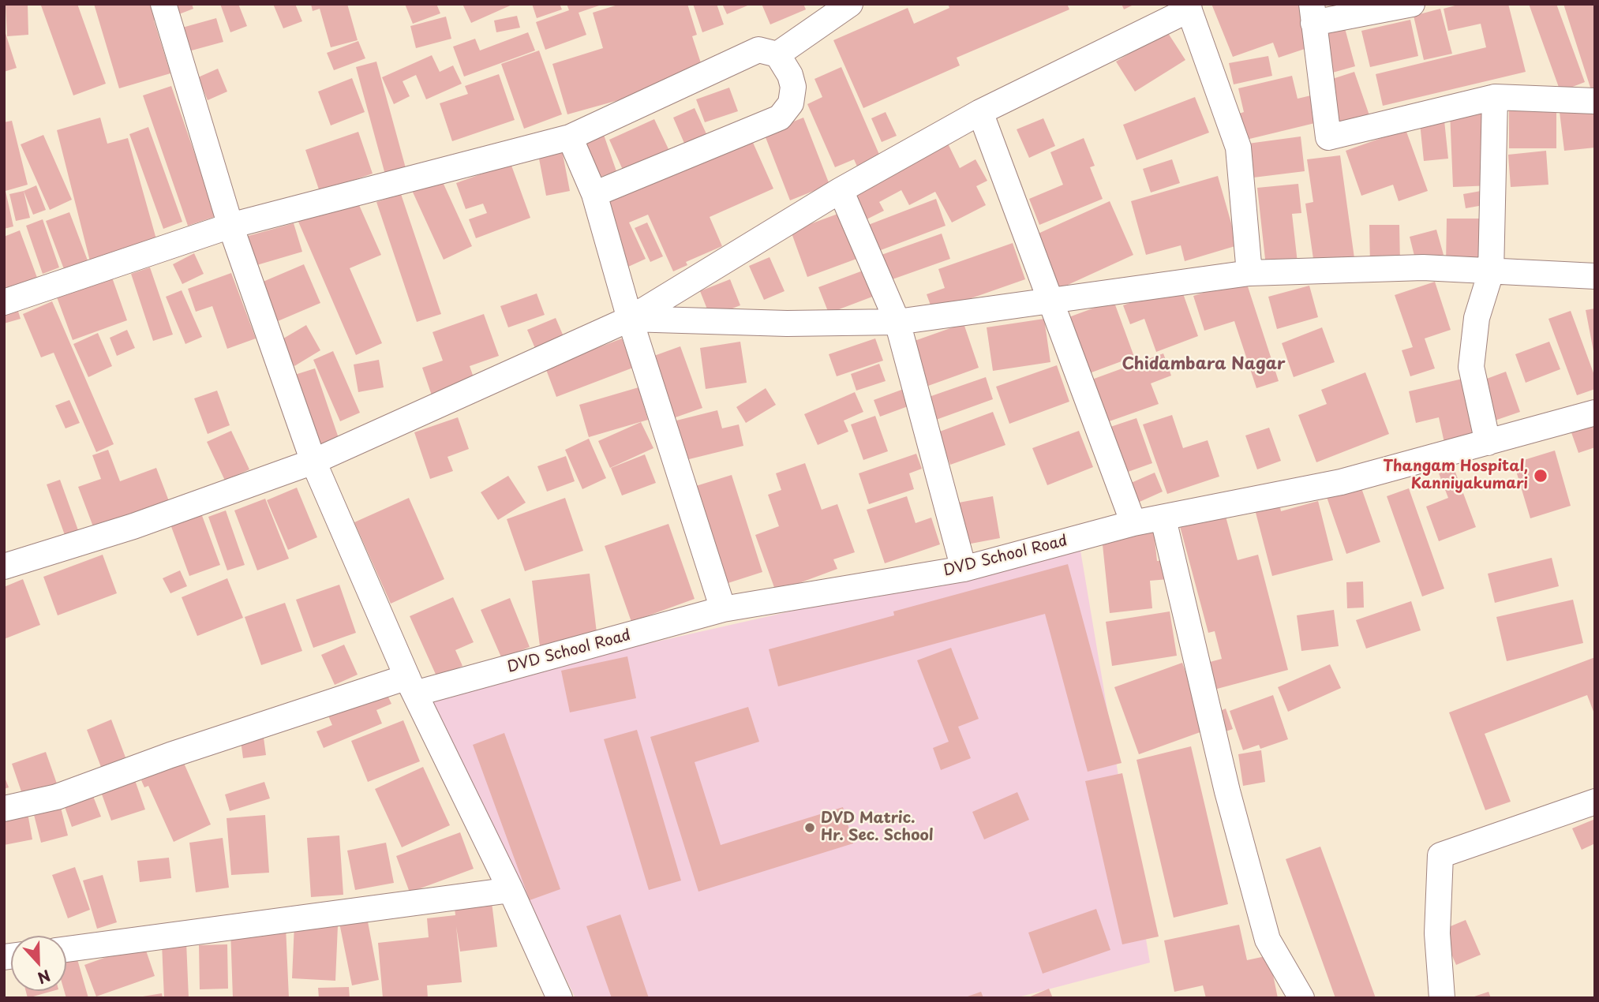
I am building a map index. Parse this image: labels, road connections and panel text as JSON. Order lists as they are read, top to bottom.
{
  "streets": {
    "street": ["DVD School Road"]
  },
  "districts": ["Chidambara Nagar"],
  "places": ["Thangam Hospital, Kanniyakumari", "DVD Matric. Hr. Sec. School"],
  "north": "bottom"
}
